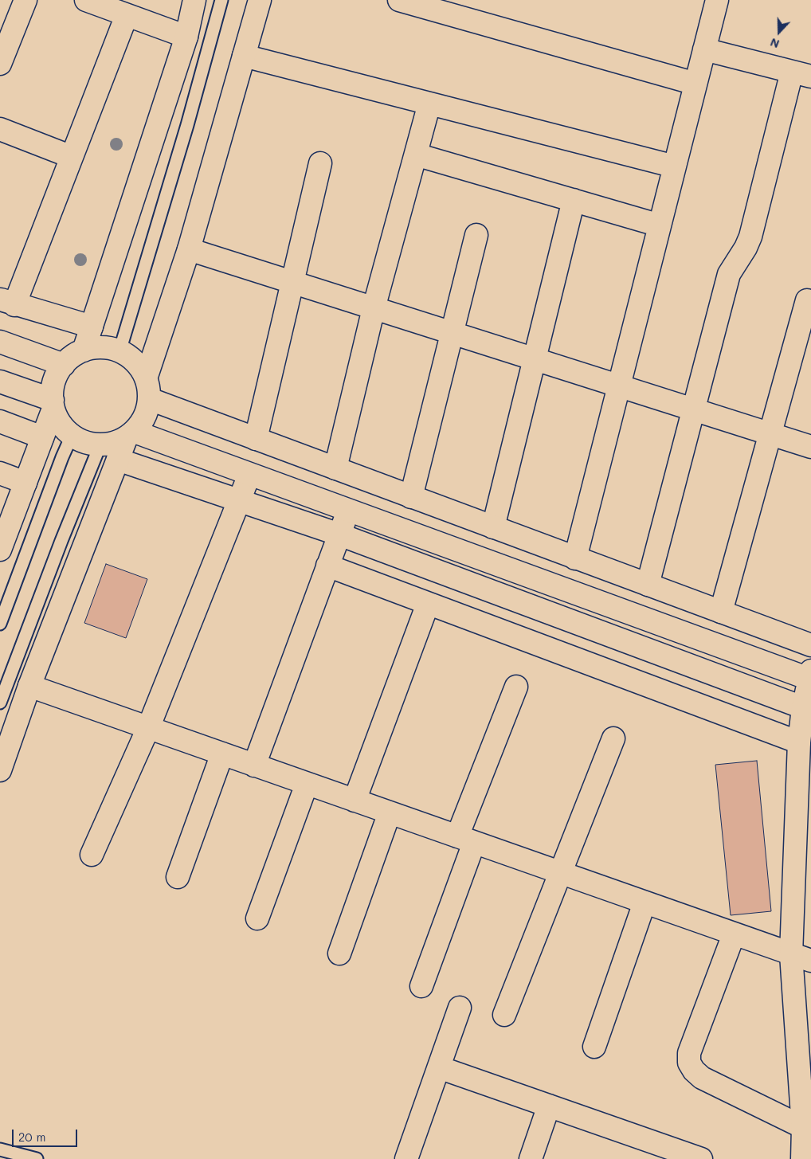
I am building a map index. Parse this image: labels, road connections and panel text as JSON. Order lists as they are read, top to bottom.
{
  "scale_bar": "20 m",
  "north": "bottom"
}
